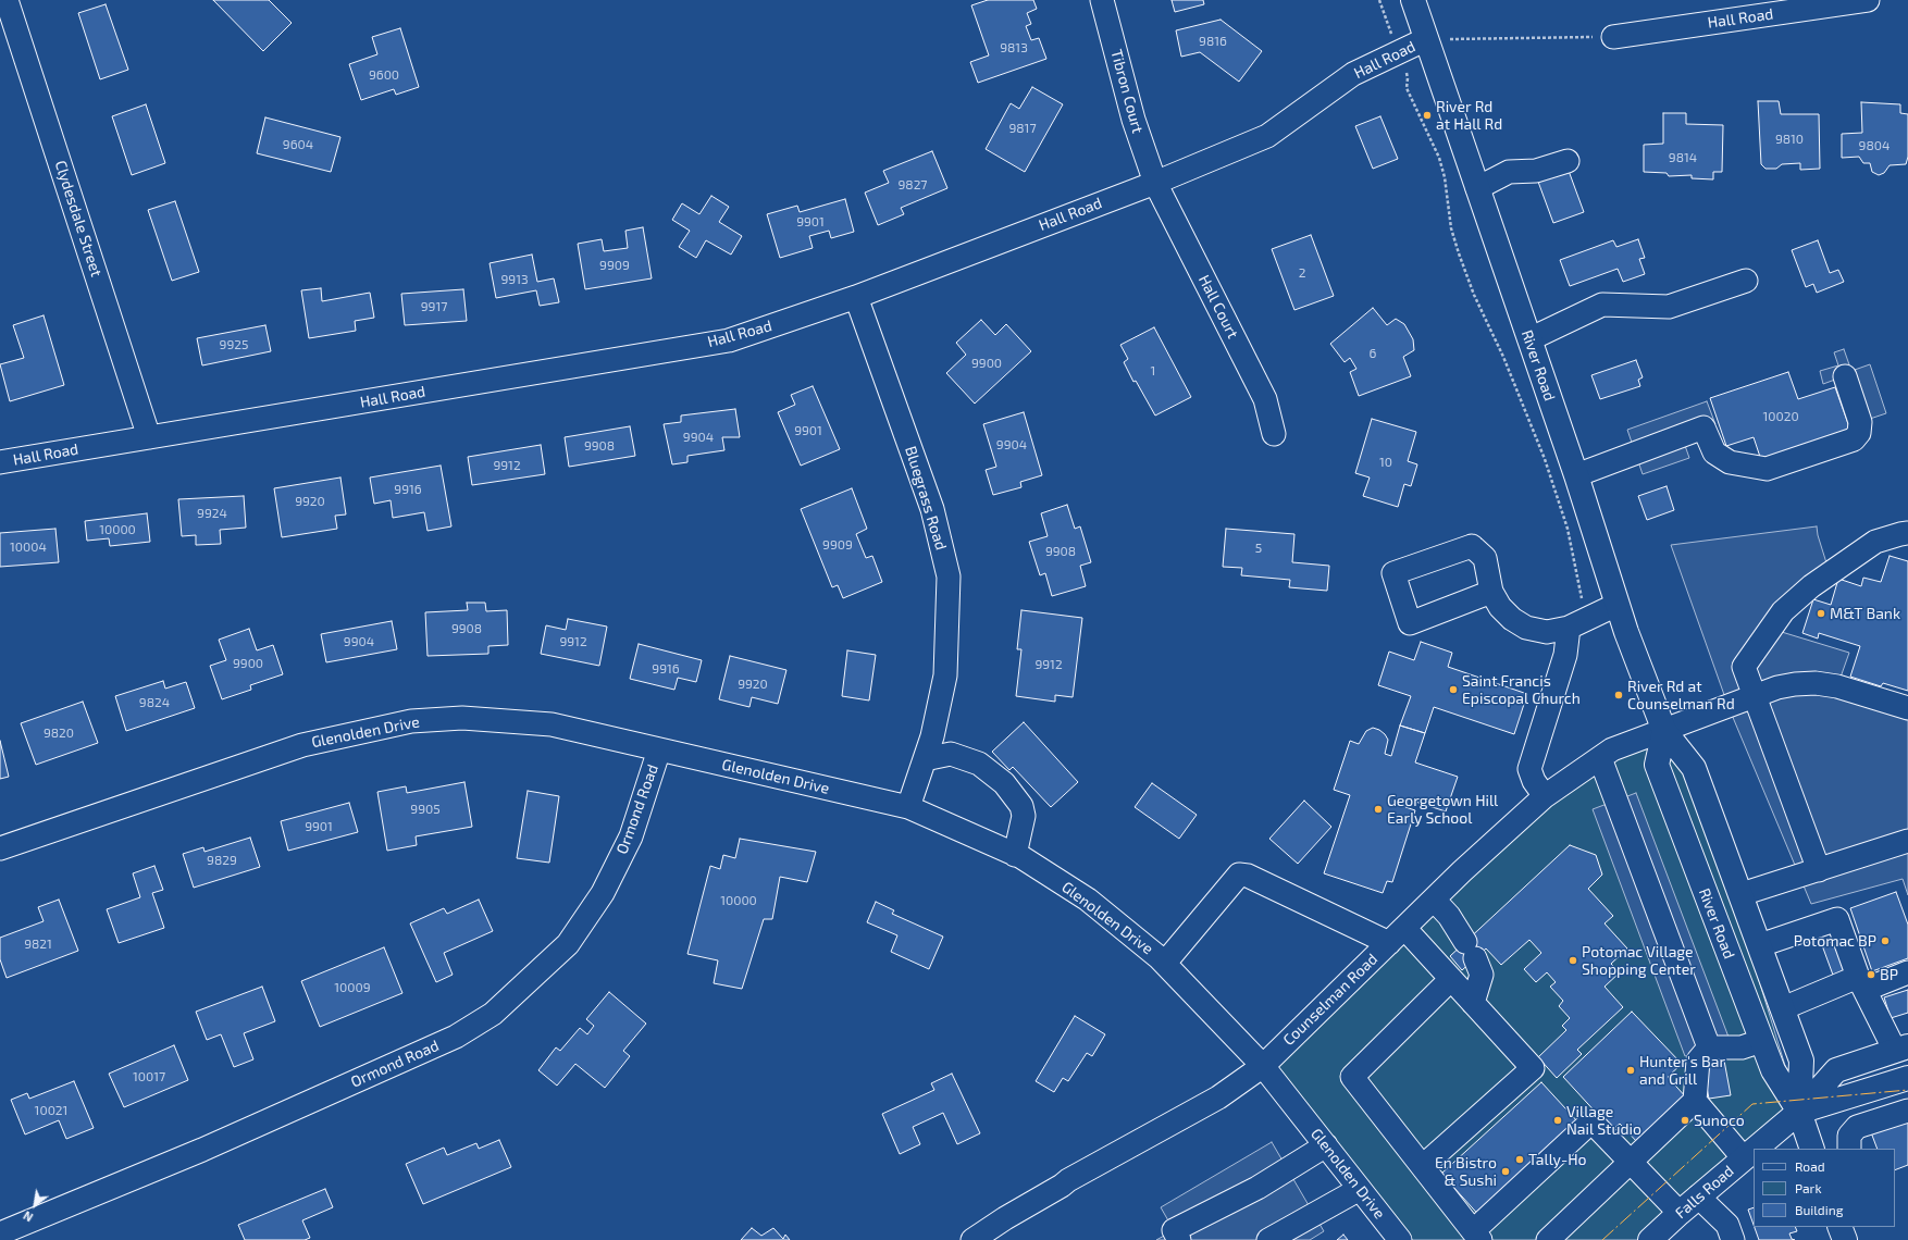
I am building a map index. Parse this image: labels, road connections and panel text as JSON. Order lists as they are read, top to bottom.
{
  "streets": {
    "main road": ["River Road", "Falls Road"],
    "street": [
      "Hall Road",
      "Tibron Court",
      "Clydesdale Street",
      "Hall Court",
      "Bluegrass Road",
      "Glenolden Drive",
      "Ormond Road",
      "Counselman Road"
    ]
  },
  "crossings": [
    ["Hall Road", "Tibron Court"],
    ["Hall Road", "Clydesdale Street"],
    ["Hall Road", "Hall Court"],
    ["Hall Road", "River Road"],
    ["Hall Road", "Bluegrass Road"],
    ["Tibron Court", "Hall Court"],
    ["River Road", "Counselman Road"],
    ["River Road", "Falls Road"],
    ["Bluegrass Road", "Glenolden Drive"],
    ["Glenolden Drive", "Ormond Road"],
    ["Glenolden Drive", "Counselman Road"]
  ],
  "places": [
    "River Rd at Hall Rd",
    "M&T Bank",
    "Saint Francis Episcopal Church",
    "River Rd at Counselman Rd",
    "Georgetown Hill Early School",
    "Potomac BP",
    "Potomac Village Shopping Center",
    "BP",
    "Hunter's Bar and Grill",
    "Village Nail Studio",
    "Sunoco",
    "Tally-Ho",
    "En Bistro & Sushi"
  ],
  "house_numbers": [
    "9816",
    "9813",
    "9600",
    "9817",
    "9810",
    "9604",
    "9804",
    "9814",
    "9827",
    "9901",
    "9909",
    "2",
    "9913",
    "9917",
    "9925",
    "6",
    "9900",
    "1",
    "10020",
    "9901",
    "9904",
    "9904",
    "9908",
    "10",
    "9912",
    "9916",
    "9920",
    "9924",
    "10000",
    "9909",
    "10004",
    "5",
    "9908",
    "9908",
    "9904",
    "9912",
    "9900",
    "9912",
    "9916",
    "9920",
    "9824",
    "9820",
    "9905",
    "9901",
    "9829",
    "10000",
    "9821",
    "10009",
    "10017",
    "10021"
  ],
  "legend": ["Road", "Park", "Building"],
  "north": "bottom left"
}
